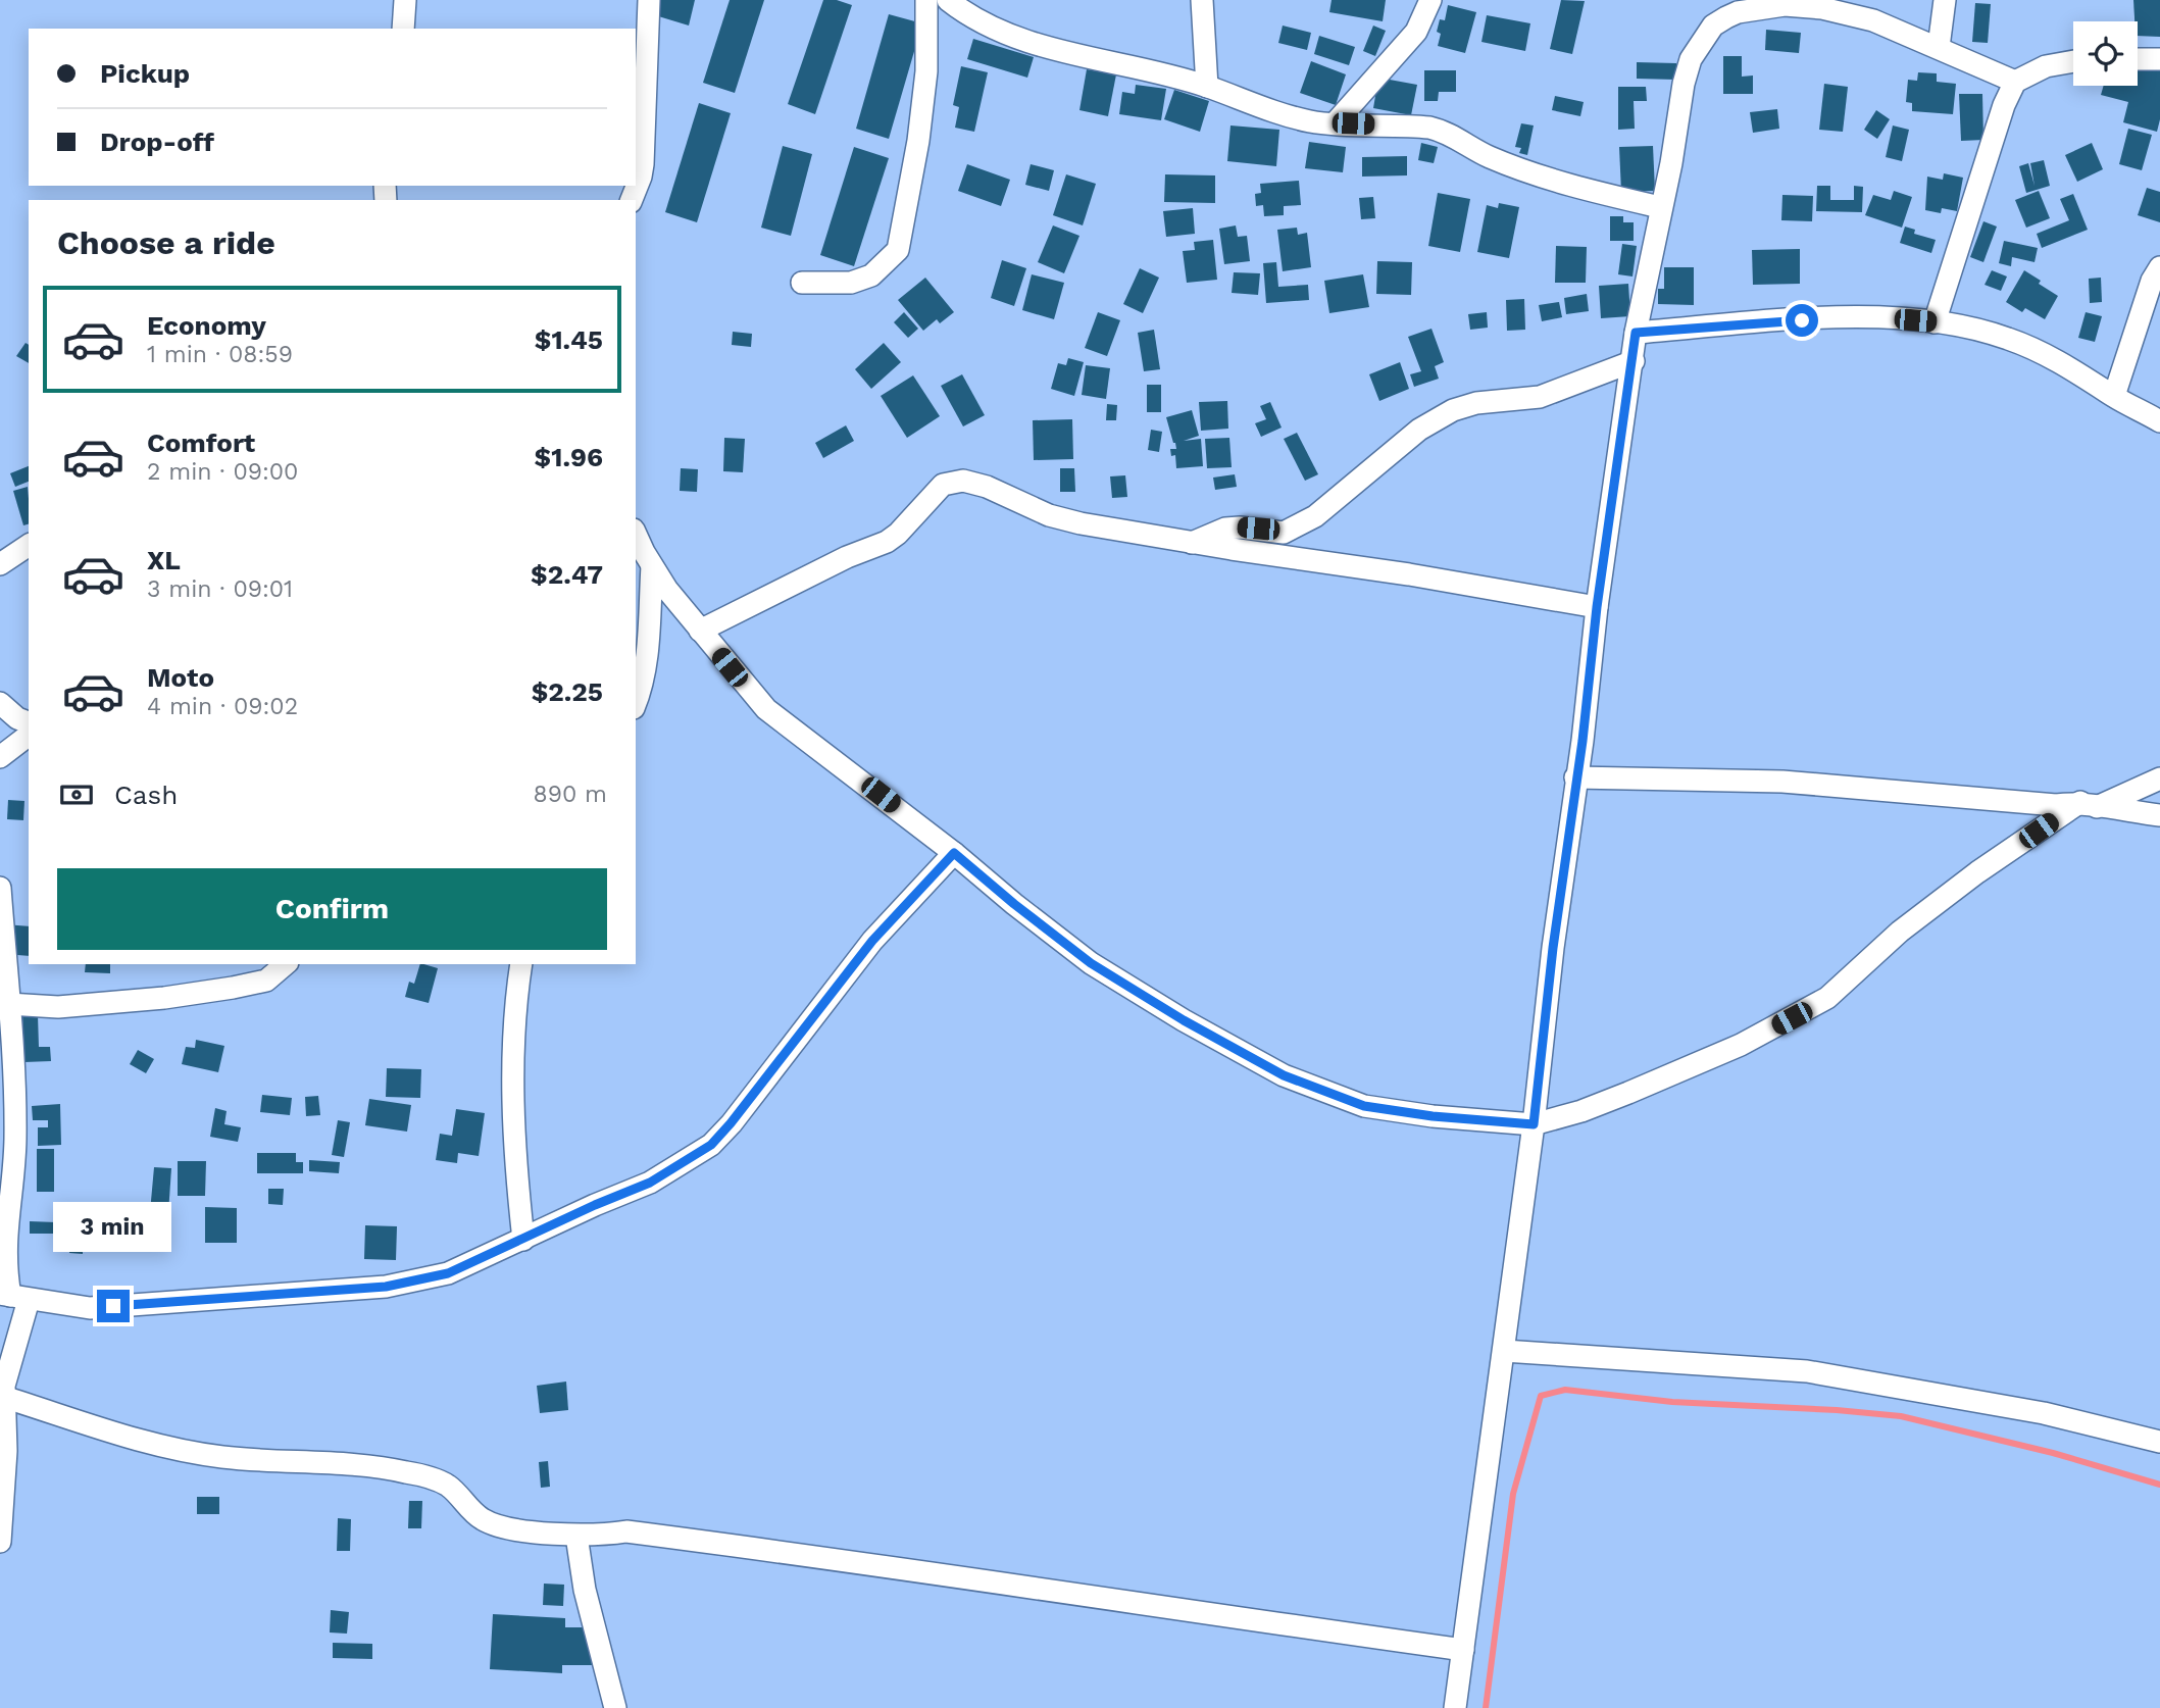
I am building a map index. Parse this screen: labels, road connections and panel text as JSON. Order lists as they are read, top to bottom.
{
  "page": {
    "banner": ["Pickup", "Drop-off"],
    "heading": "Choose a ride",
    "list": [
      {
        "name": "Economy",
        "note": "1 min · 08:59",
        "value": "$1.45"
      },
      {
        "name": "Comfort",
        "note": "2 min · 09:00",
        "value": "$1.96"
      },
      {
        "name": "XL",
        "note": "3 min · 09:01",
        "value": "$2.47"
      },
      {
        "name": "Moto",
        "note": "4 min · 09:02",
        "value": "$2.25"
      }
    ],
    "pay": ["Cash", "890 m"],
    "buttons": "Confirm",
    "bubble": "3 min"
  }
}
